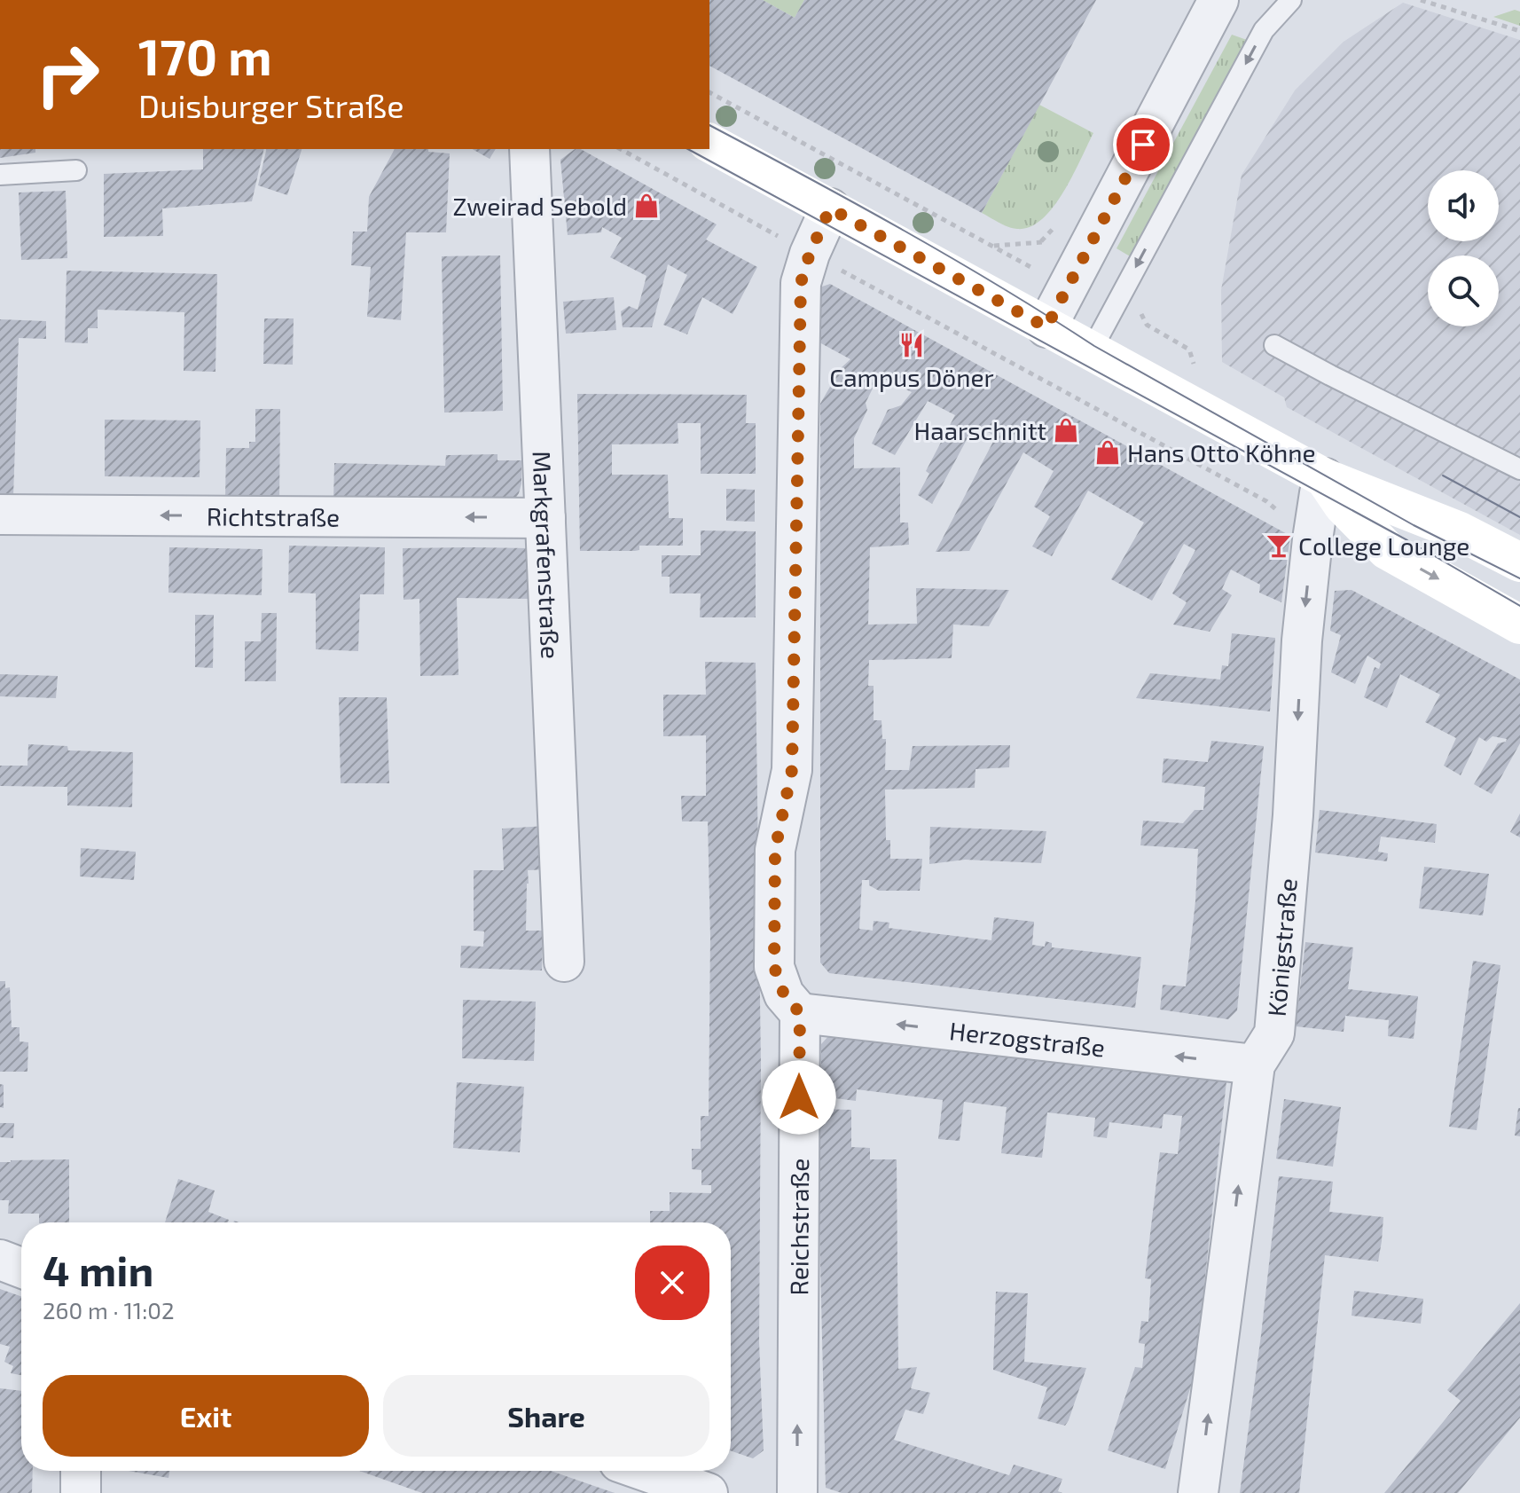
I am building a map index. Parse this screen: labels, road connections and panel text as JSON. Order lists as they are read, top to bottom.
{
  "streets": {
    "street": [
      "Richtstraße",
      "Markgrafenstraße",
      "Königstraße",
      "Herzogstraße",
      "Reichstraße"
    ]
  },
  "crossings": [
    ["Richtstraße", "Markgrafenstraße"],
    ["Königstraße", "Herzogstraße"],
    ["Herzogstraße", "Reichstraße"]
  ],
  "one_way": ["Richtstraße", "Herzogstraße", "Reichstraße"],
  "places": {
    "shop": ["Zweirad Sebold", "Haarschnitt", "Hans Otto Köhne"],
    "restaurant": ["Campus Döner"],
    "bar": ["College Lounge"]
  },
  "page": {
    "turn": ["170 m", "Duisburger Straße"],
    "heading": ["4 min", "260 m · 11:02"],
    "buttons": ["Exit", "Share"]
  }
}
